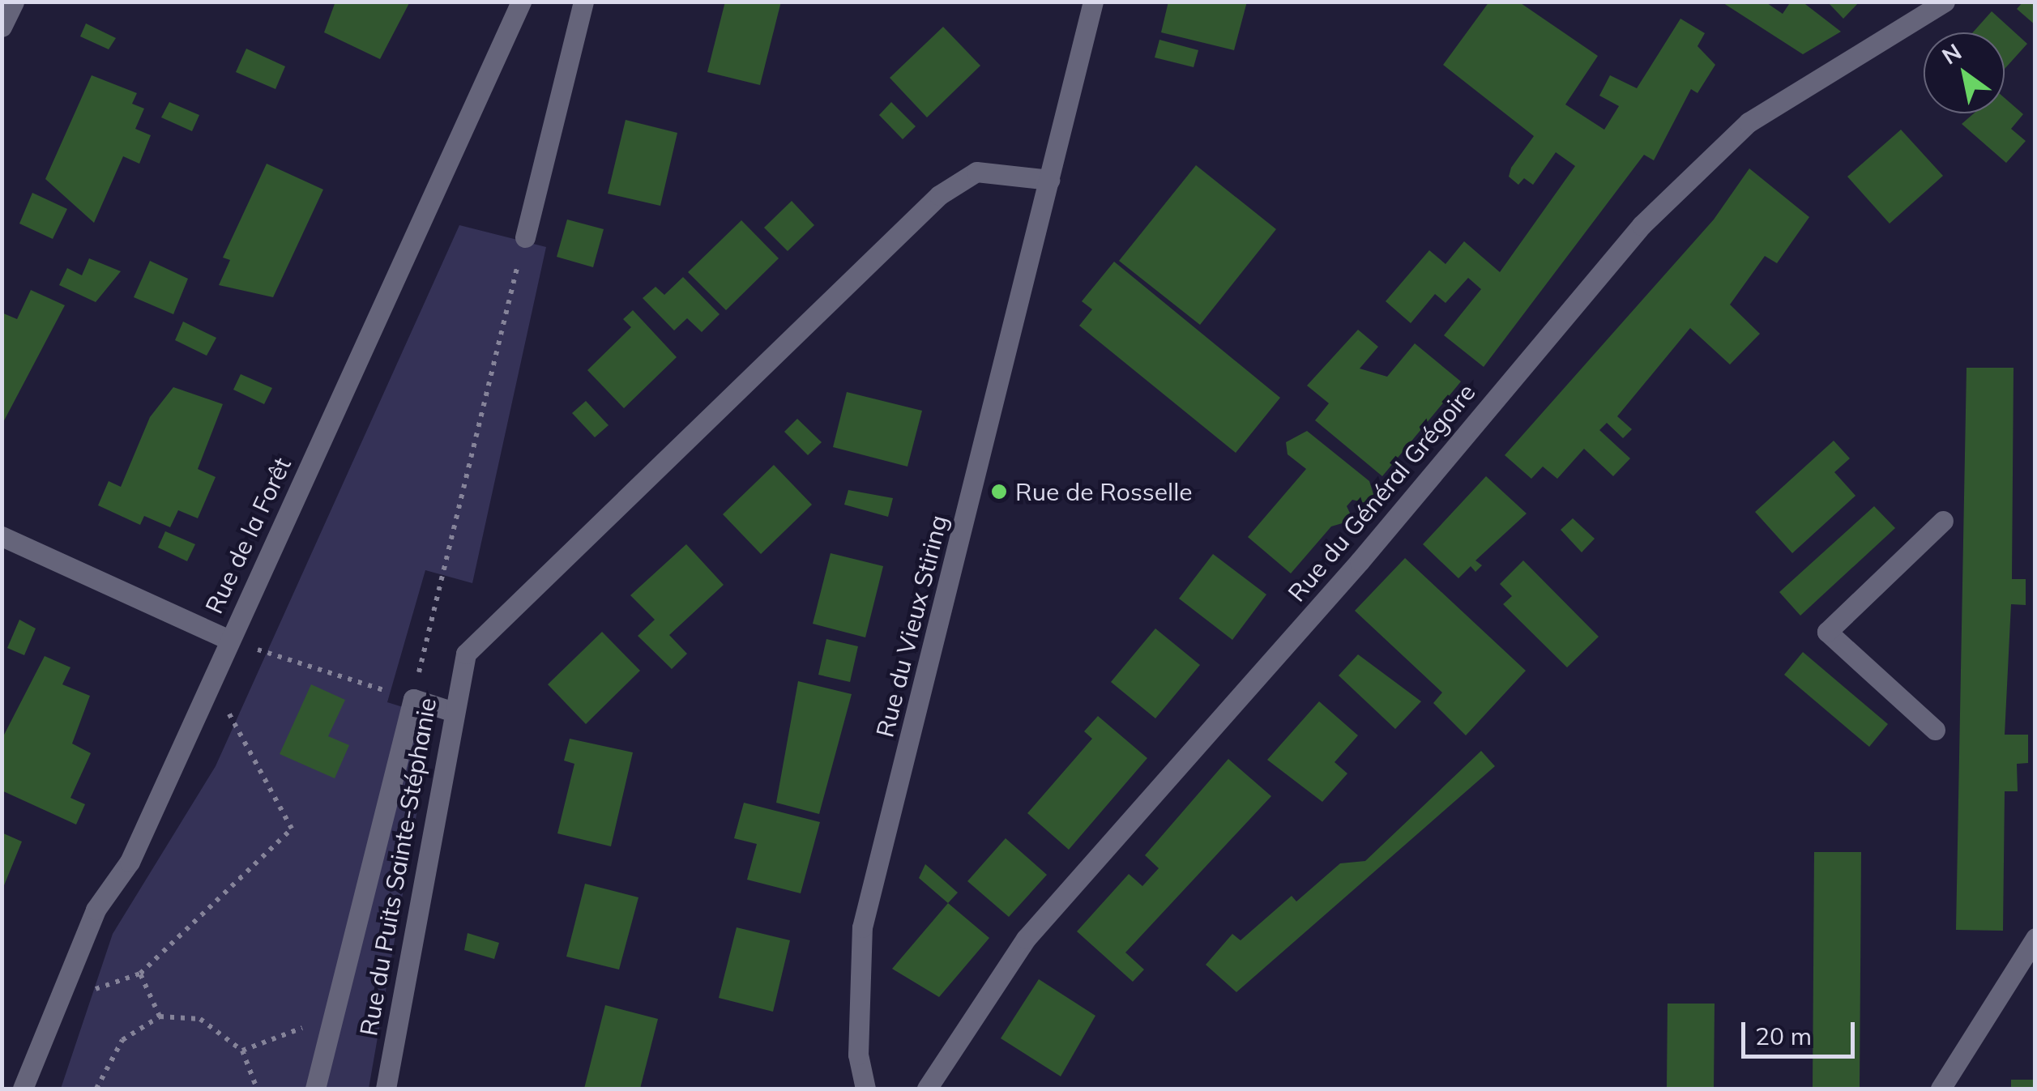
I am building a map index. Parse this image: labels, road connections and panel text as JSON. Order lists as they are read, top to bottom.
{
  "streets": {
    "street": [
      "Rue du Général Grégoire",
      "Rue de la Forêt",
      "Rue du Vieux Stiring",
      "Rue du Puits Sainte-Stéphanie"
    ]
  },
  "crossings": [
    ["Rue du Vieux Stiring", "Rue du Puits Sainte-Stéphanie"]
  ],
  "places": ["Rue de Rosselle"],
  "scale_bar": "20 m",
  "north": "top left"
}
